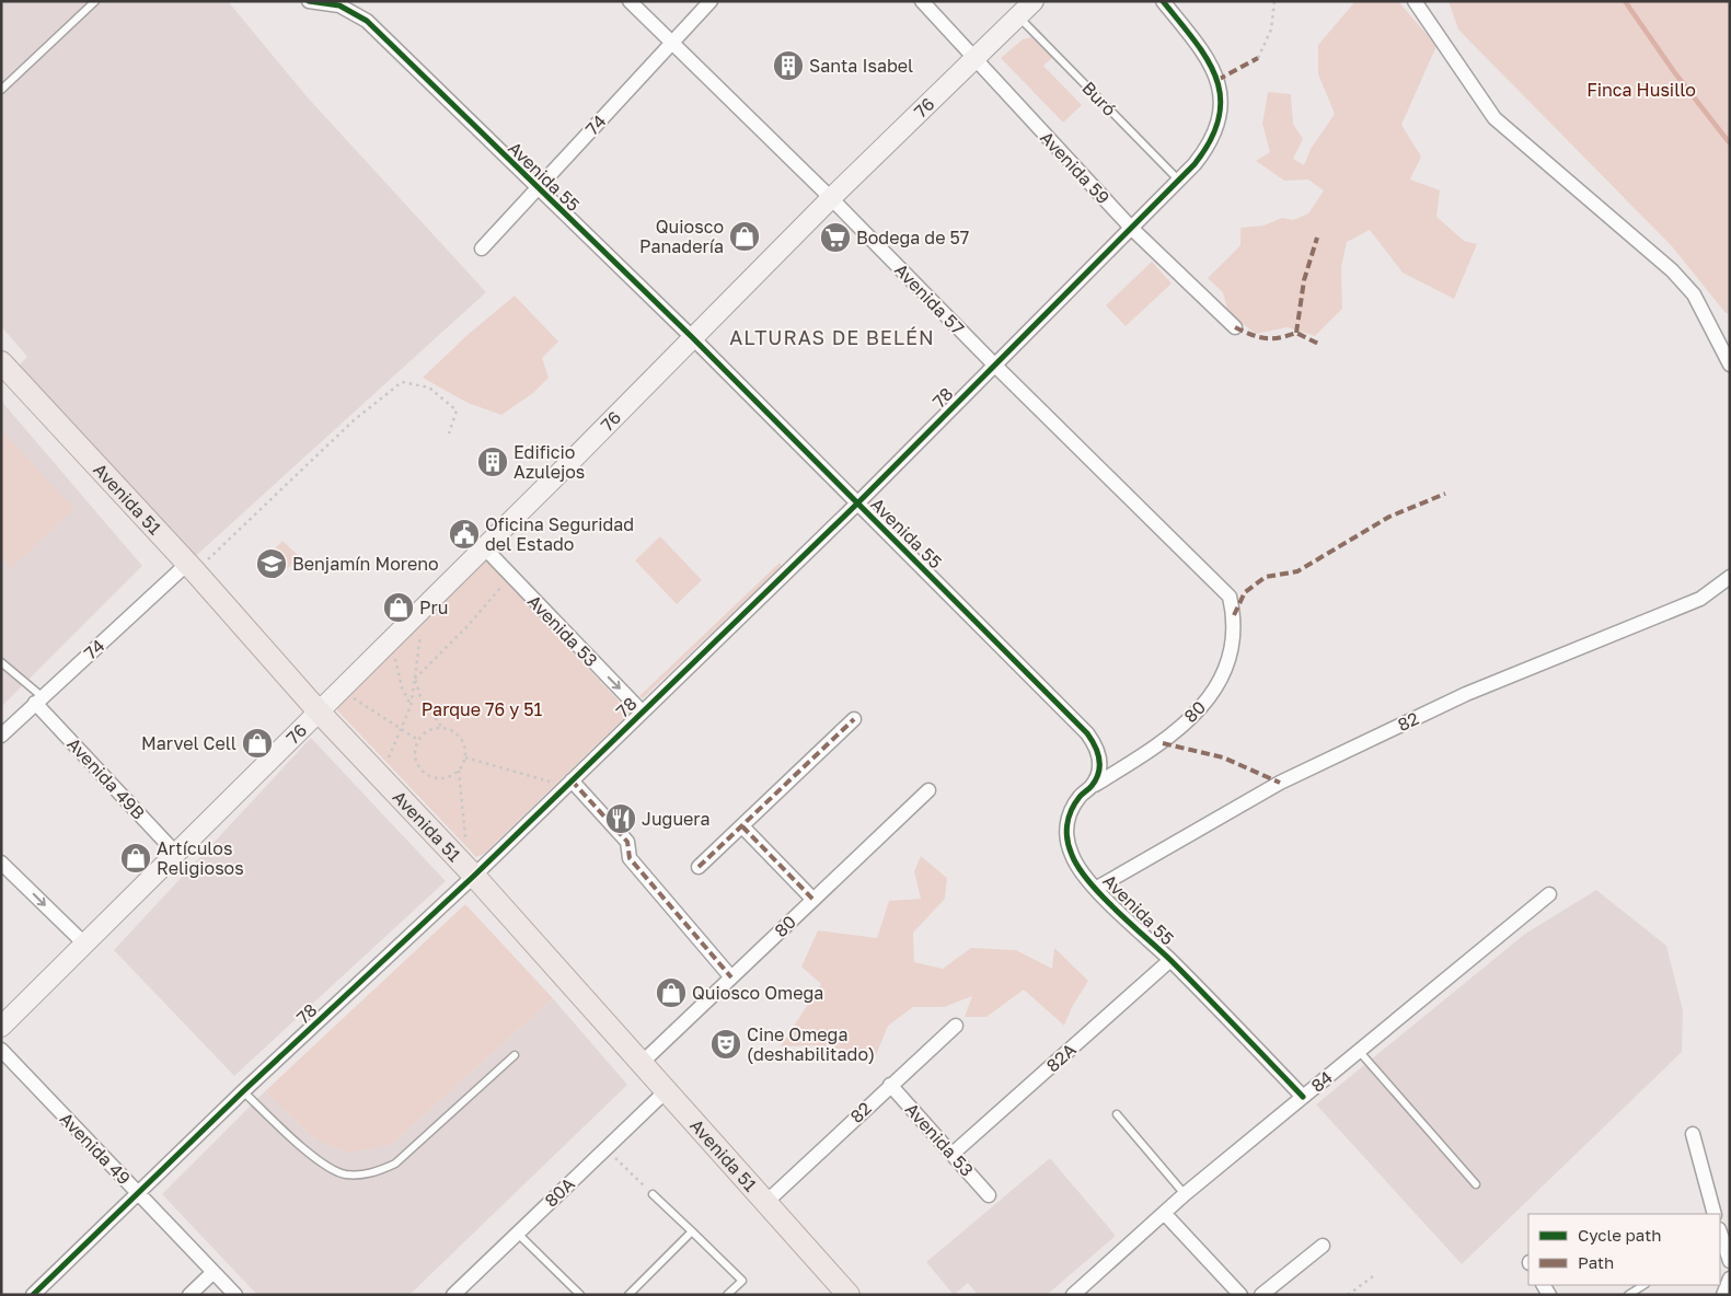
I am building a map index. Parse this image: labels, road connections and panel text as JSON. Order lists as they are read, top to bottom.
{
  "streets": {
    "main road": ["Avenida 51"],
    "street": [
      "76",
      "74",
      "Avenida 59",
      "Avenida 55",
      "Avenida 57",
      "78",
      "Avenida 53",
      "80",
      "82",
      "Avenida 49B",
      "82A",
      "84",
      "Avenida 49",
      "80A"
    ],
    "lane": ["Buró"]
  },
  "crossings": [
    ["Buró", "76"],
    ["Buró", "78"],
    ["76", "Avenida 59"],
    ["76", "Avenida 55"],
    ["76", "Avenida 57"],
    ["76", "Avenida 51"],
    ["76", "Avenida 53"],
    ["76", "Avenida 49B"],
    ["74", "Avenida 55"],
    ["74", "Avenida 57"],
    ["74", "Avenida 51"],
    ["74", "Avenida 49B"],
    ["Avenida 59", "78"],
    ["Avenida 55", "78"],
    ["Avenida 55", "80"],
    ["Avenida 55", "82"],
    ["Avenida 55", "82A"],
    ["Avenida 55", "84"],
    ["Avenida 57", "78"],
    ["Avenida 57", "80"],
    ["78", "Avenida 51"],
    ["78", "Avenida 53"],
    ["78", "Avenida 49"],
    ["Avenida 51", "80"],
    ["Avenida 51", "82"],
    ["Avenida 51", "80A"],
    ["Avenida 53", "82"],
    ["Avenida 53", "82A"]
  ],
  "one_way": ["Avenida 53"],
  "districts": ["ALTURAS DE BELÉN"],
  "parks": ["Finca Husillo", "Parque 76 y 51"],
  "places": {
    "building": ["Santa Isabel", "Edificio Azulejos"],
    "shop": [
      "Quiosco Panadería",
      "Pru",
      "Marvel Cell",
      "Artículos Religiosos",
      "Quiosco Omega"
    ],
    "supermarket": ["Bodega de 57"],
    "public building": ["Oficina Seguridad del Estado"],
    "school or university": ["Benjamín Moreno"],
    "restaurant": ["Juguera"],
    "theatre": ["Cine Omega (deshabilitado)"]
  },
  "legend": ["Cycle path", "Path"]
}
